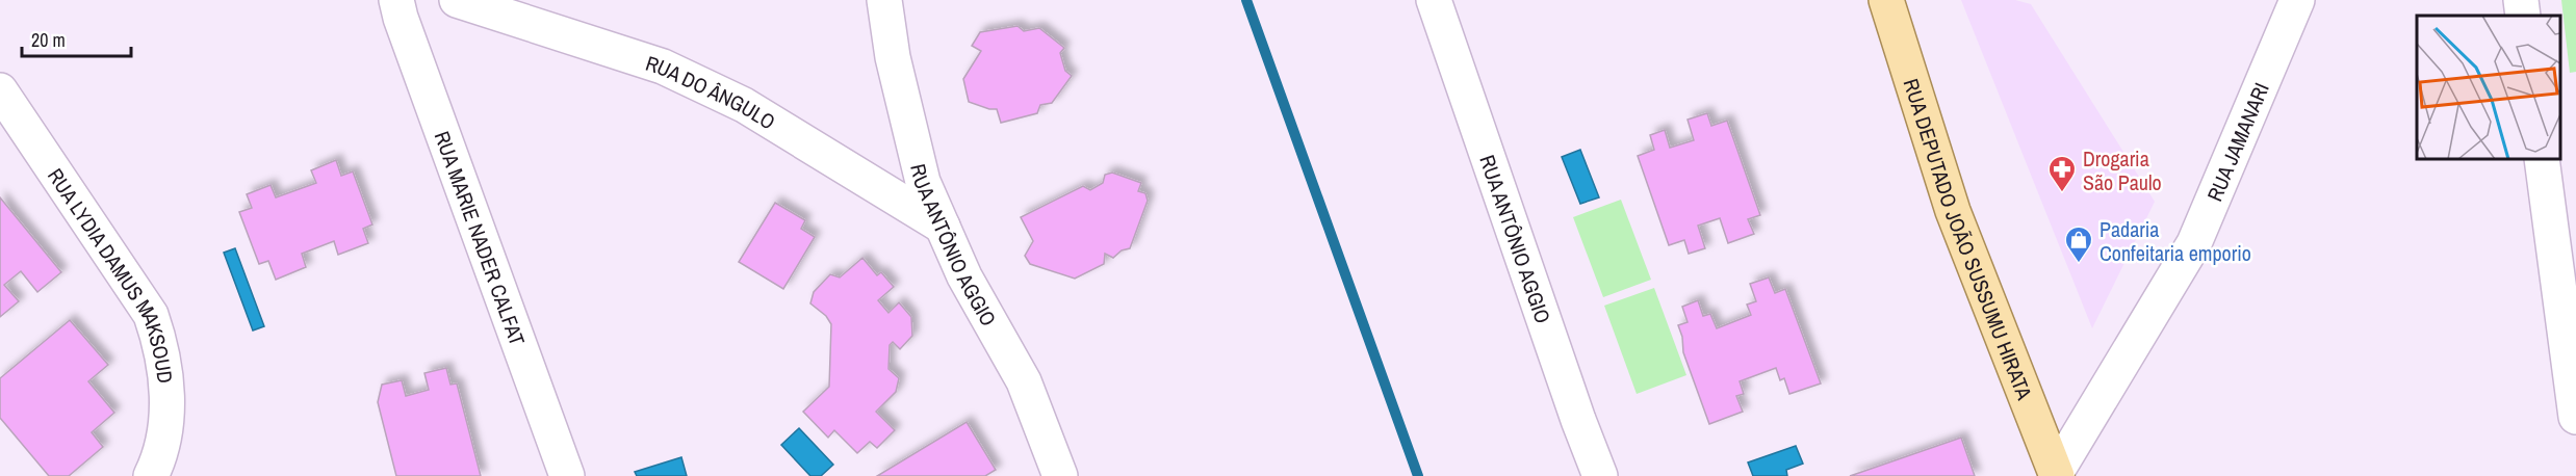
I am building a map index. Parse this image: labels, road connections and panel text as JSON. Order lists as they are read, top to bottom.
{
  "streets": {
    "main road": ["RUA DEPUTADO JOÃO SUSSUMU HIRATA"],
    "street": [
      "RUA DO ÂNGULO",
      "RUA JAMANARI",
      "RUA MARIE NADER CALFAT",
      "RUA ANTÔNIO AGGIO",
      "RUA LYDIA DAMUS MAKSOUD"
    ]
  },
  "crossings": [
    ["RUA DO ÂNGULO", "RUA ANTÔNIO AGGIO"],
    ["RUA JAMANARI", "RUA DEPUTADO JOÃO SUSSUMU HIRATA"]
  ],
  "places": {
    "pharmacy": ["Drogaria São Paulo"],
    "shop": ["Padaria Confeitaria emporio"]
  },
  "scale_bar": "20 m"
}
